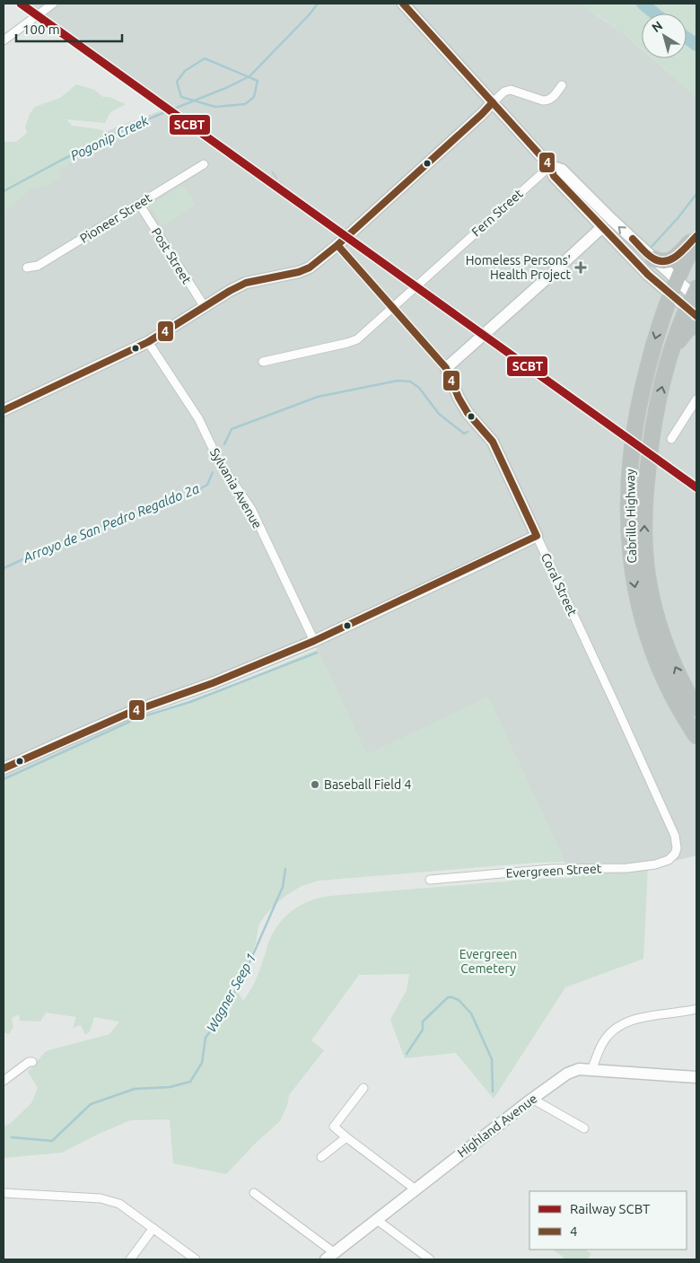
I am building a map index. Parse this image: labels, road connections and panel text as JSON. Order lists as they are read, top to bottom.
{
  "streets": {
    "highway": ["Cabrillo Highway"],
    "street": [
      "Fern Street",
      "Pioneer Street",
      "Post Street",
      "Sylvania Avenue",
      "Coral Street",
      "Evergreen Street",
      "Highland Avenue"
    ]
  },
  "crossings": [
    ["Pioneer Street", "Post Street"],
    ["Coral Street", "Evergreen Street"]
  ],
  "water": ["Pogonip Creek", "Arroyo de San Pedro Regaldo 2a", "Wagner Seep 1"],
  "parks": ["Evergreen Cemetery"],
  "places": {
    "health": ["Homeless Persons' Health Project"],
    "other": ["Baseball Field 4"]
  },
  "lines": ["rail line SCBT", "transit line 4"],
  "legend": ["Railway SCBT", "4"],
  "scale_bar": "100 m",
  "north": "top left"
}
